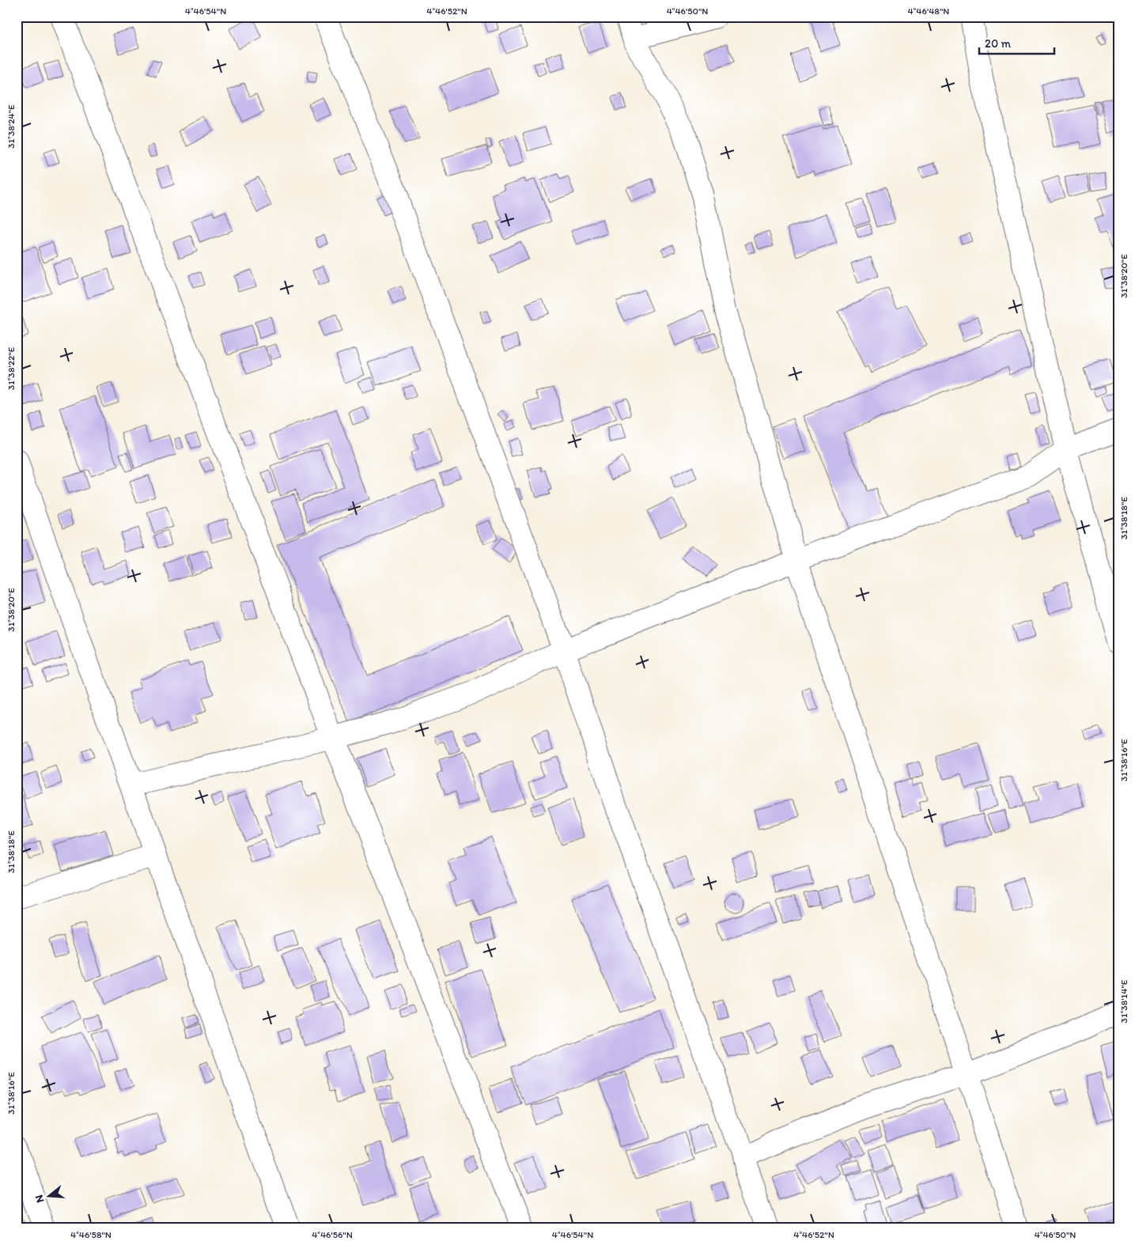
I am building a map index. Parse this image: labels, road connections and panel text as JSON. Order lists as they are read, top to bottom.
{
  "scale_bar": "20 m",
  "north": "left",
  "coordinates": [
    "4°46'54\"N",
    "4°46'52\"N",
    "4°46'50\"N",
    "4°46'48\"N",
    "31°38'24\"E",
    "31°38'20\"E",
    "31°38'22\"E",
    "31°38'18\"E",
    "31°38'16\"E",
    "31°38'14\"E",
    "4°46'58\"N",
    "4°46'56\"N"
  ]
}
